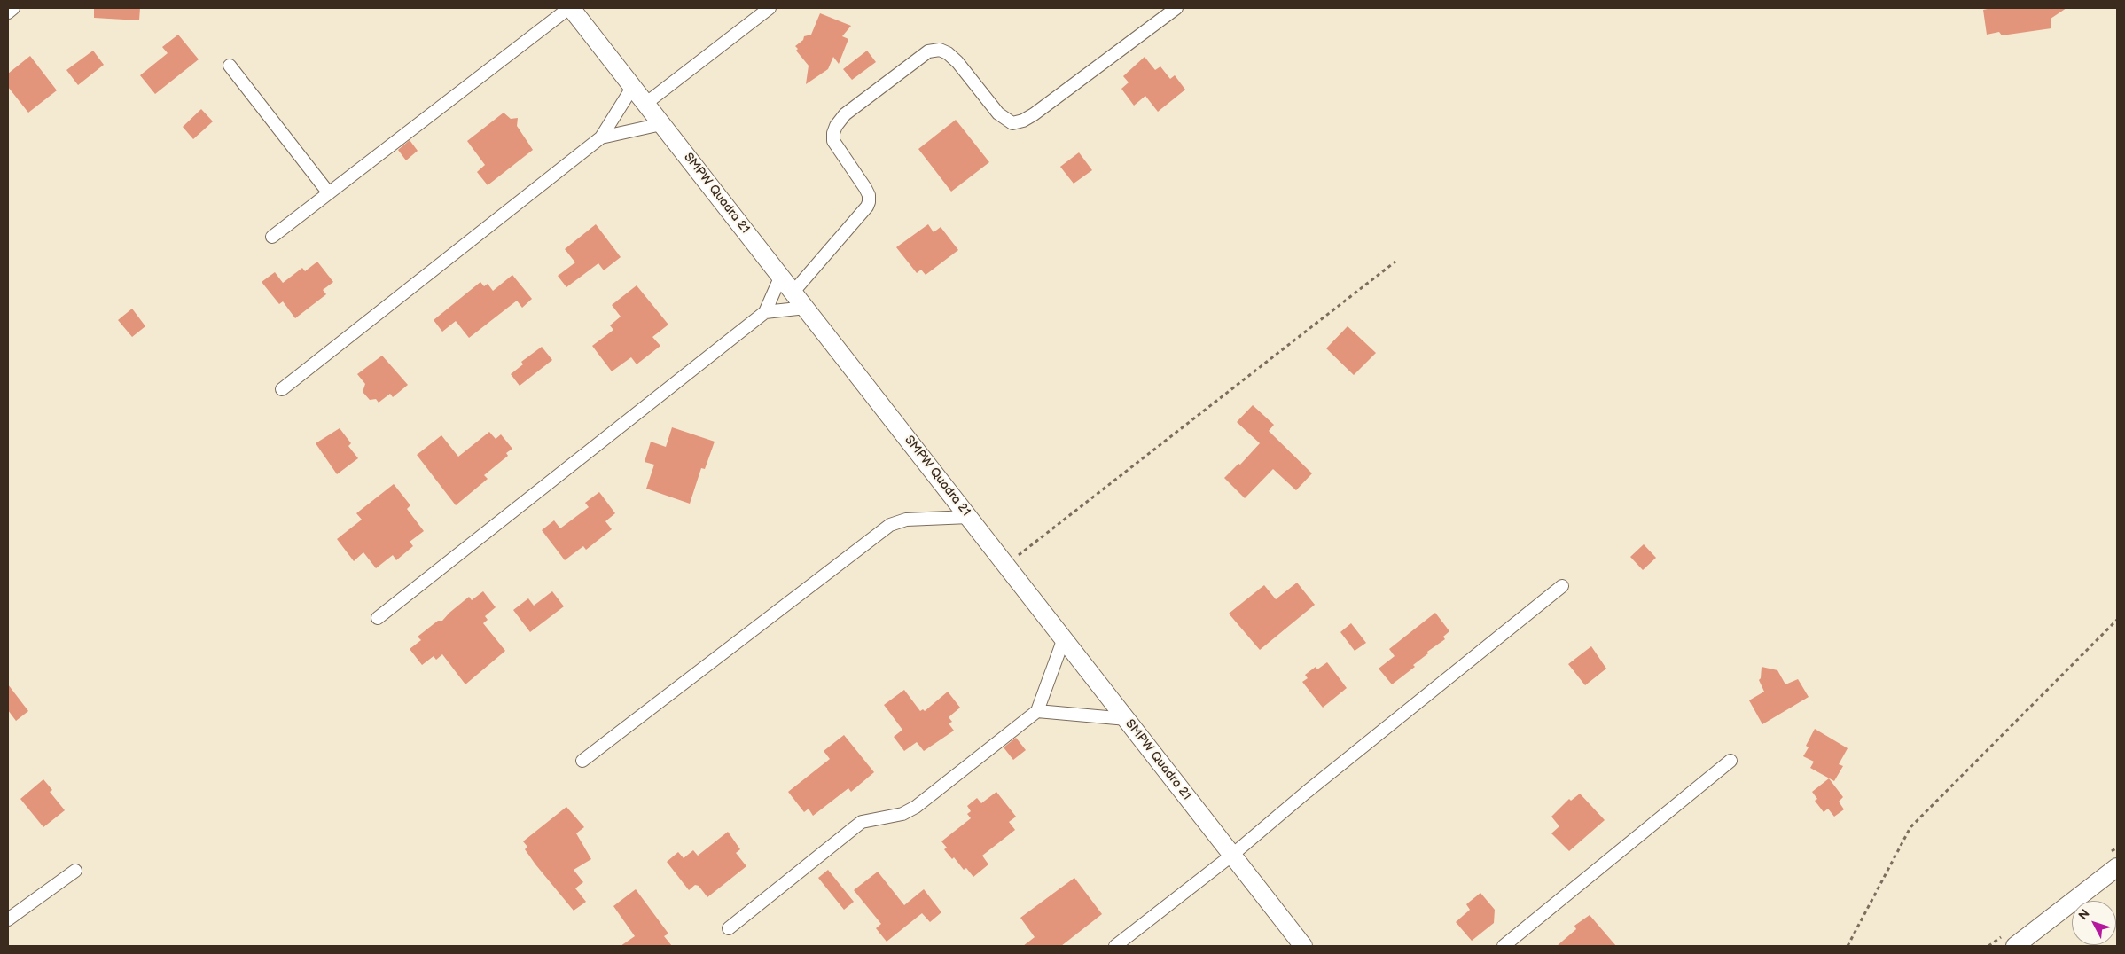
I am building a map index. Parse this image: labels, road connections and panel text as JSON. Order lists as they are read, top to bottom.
{
  "streets": {
    "street": ["SMPW Quadra 21"]
  },
  "north": "top left"
}
